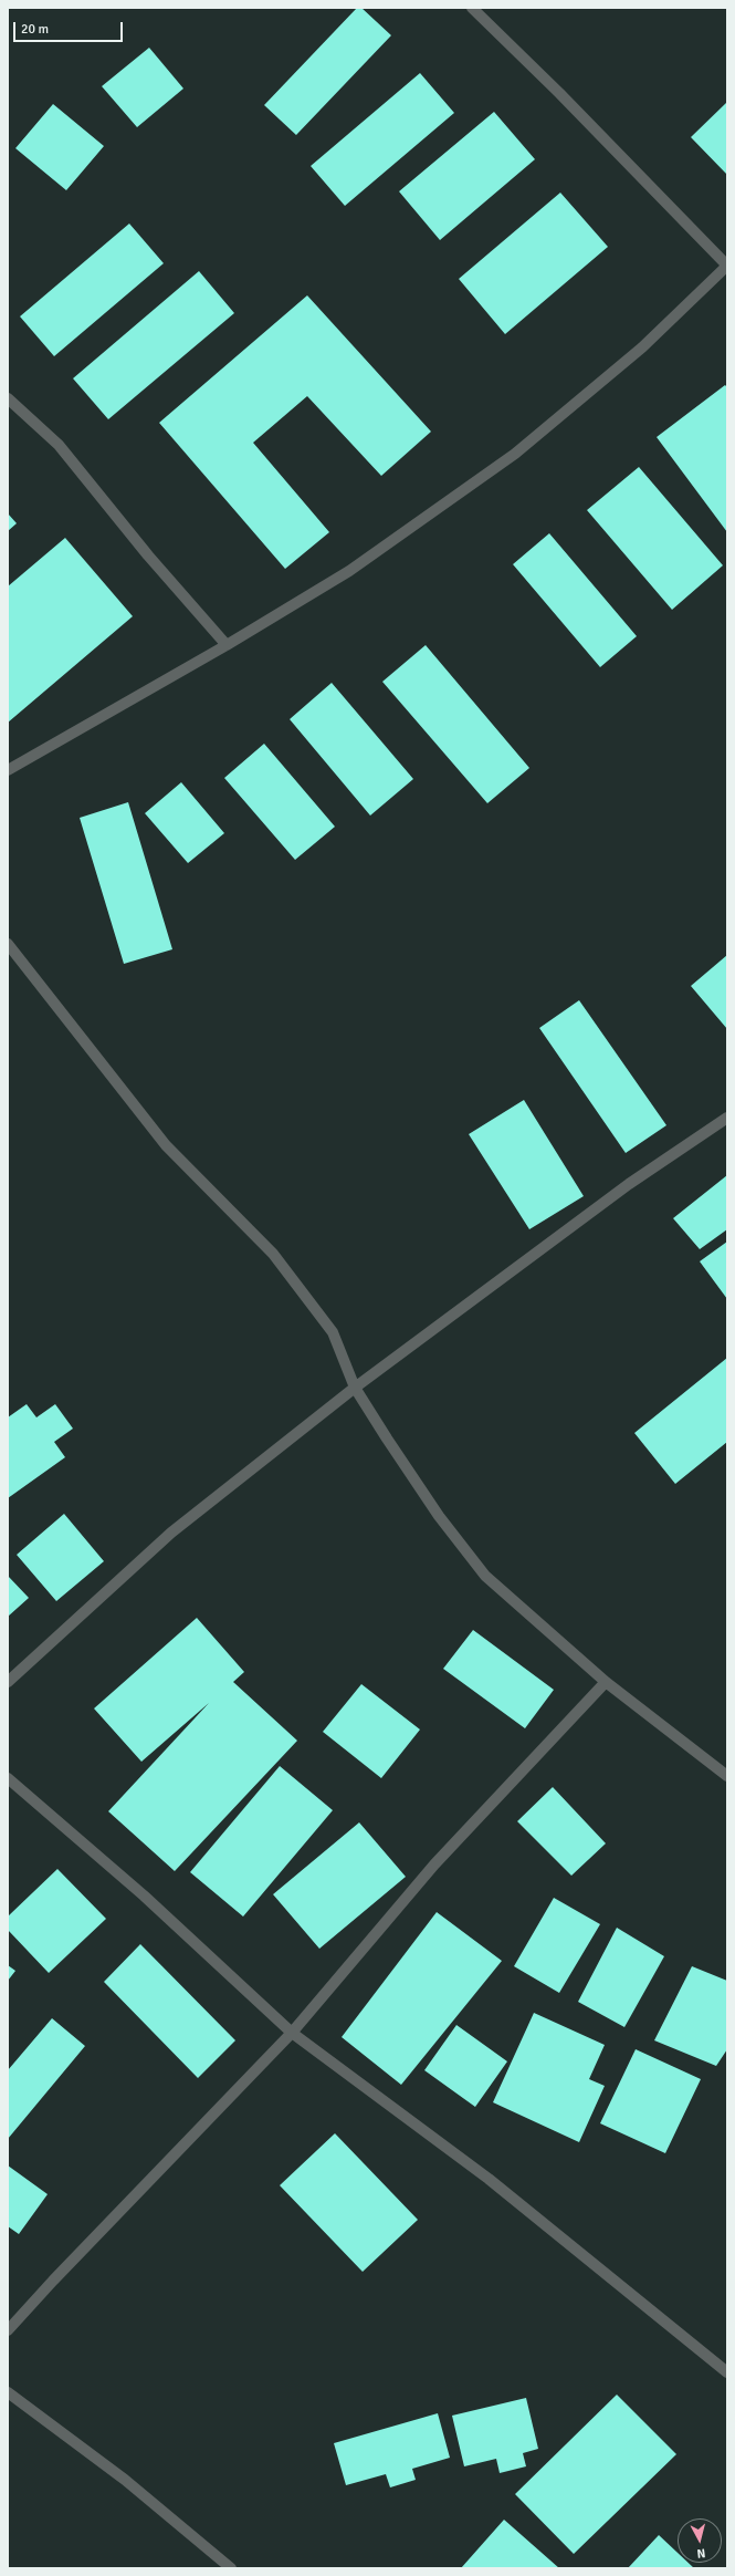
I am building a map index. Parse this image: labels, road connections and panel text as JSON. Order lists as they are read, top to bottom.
{
  "scale_bar": "20 m",
  "north": "bottom"
}
